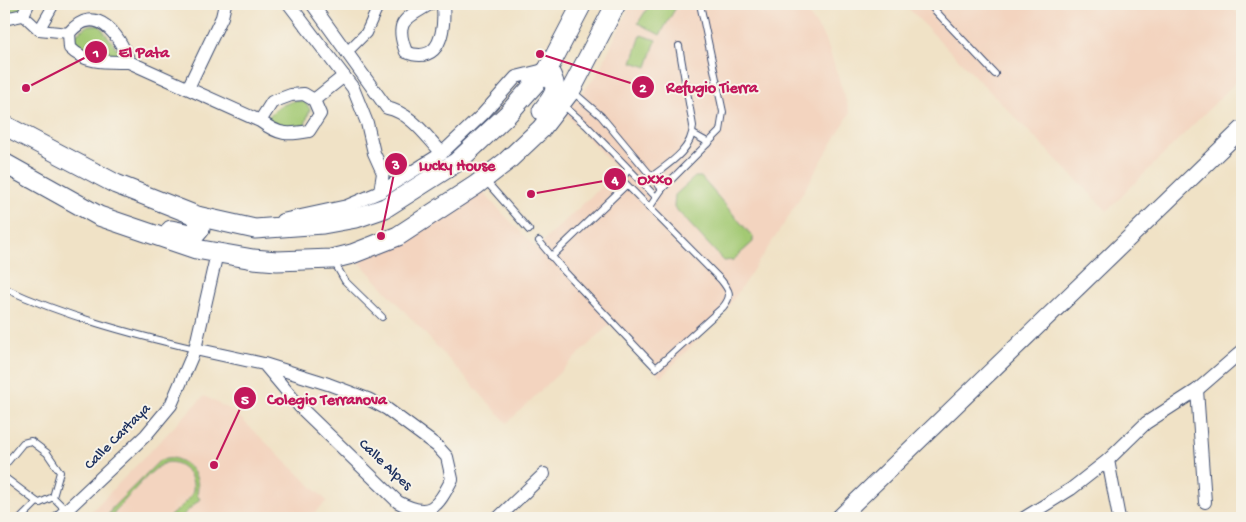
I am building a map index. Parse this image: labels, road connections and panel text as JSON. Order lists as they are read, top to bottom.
{
  "streets": {
    "street": ["Calle Cartaya", "Calle Alpes"]
  },
  "crossings": [
    ["Calle Cartaya", "Calle Alpes"]
  ],
  "places": [
    "Refugio Tierra",
    "El Pata",
    "Oxxo",
    "Lucky House",
    "Colegio Terranova"
  ]
}
